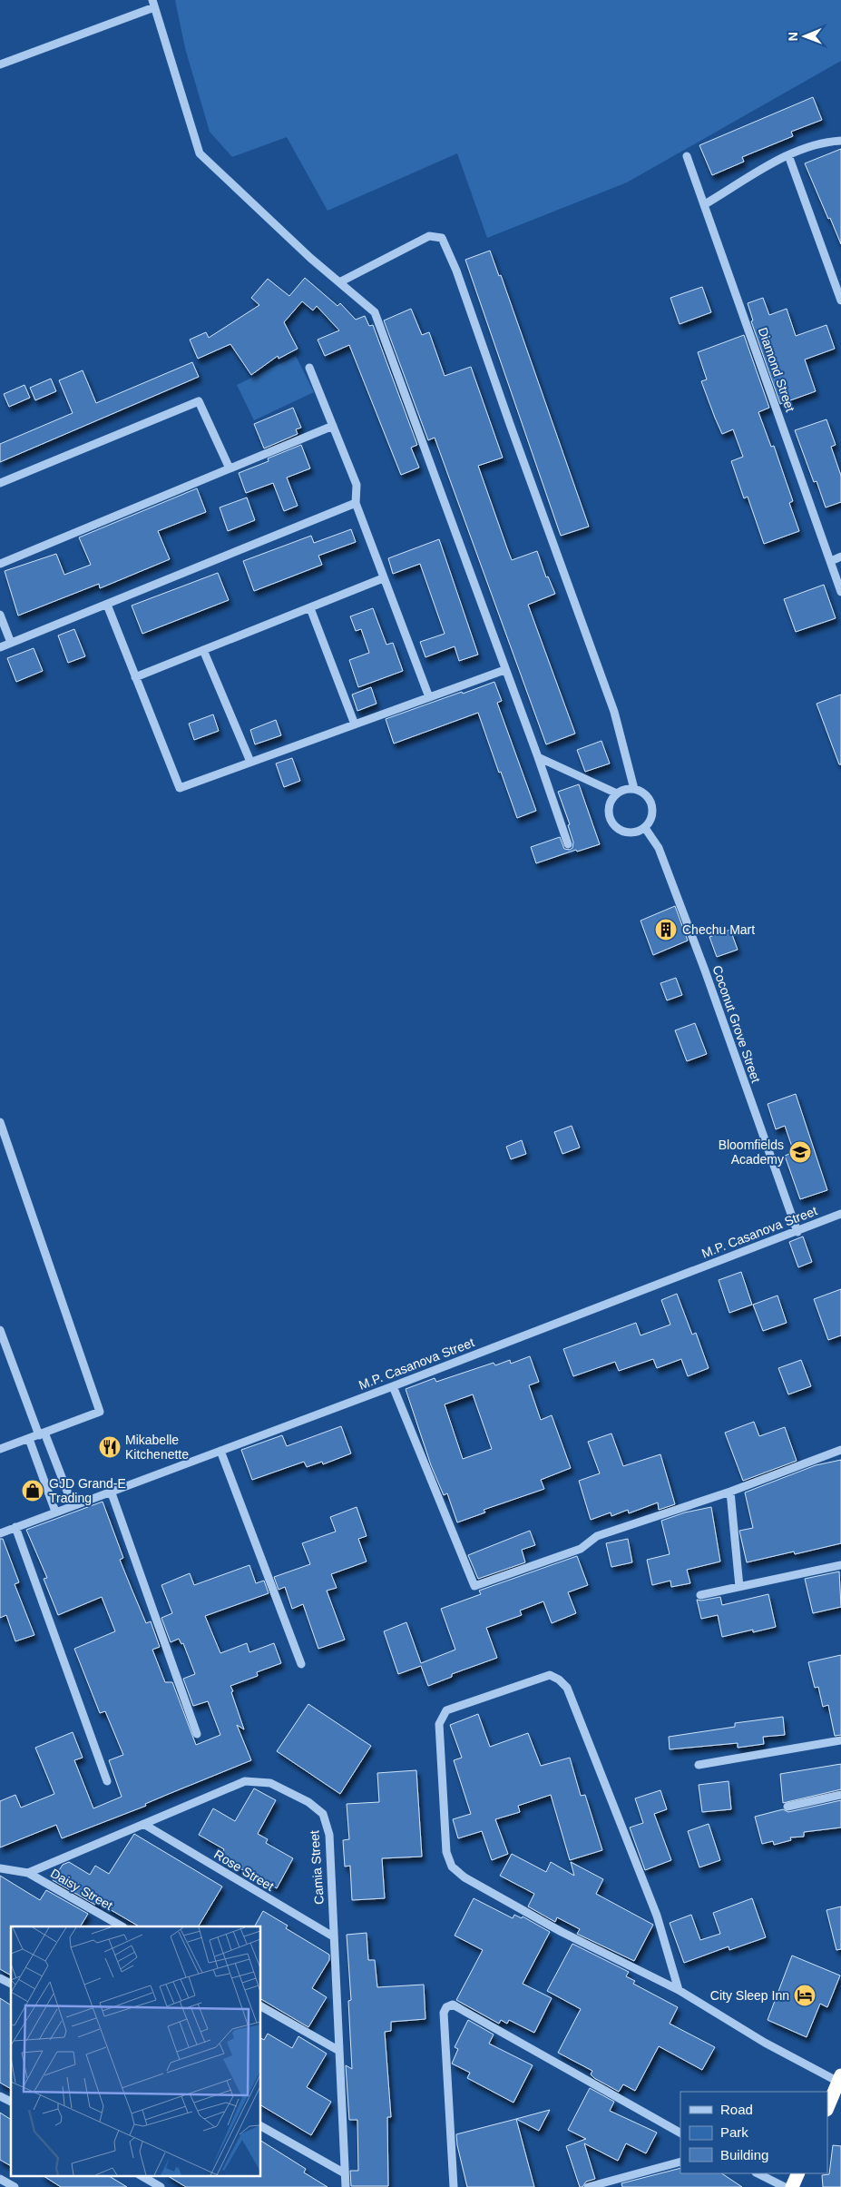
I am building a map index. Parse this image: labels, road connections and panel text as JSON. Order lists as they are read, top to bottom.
{
  "streets": {
    "street": [
      "Diamond Street",
      "Coconut Grove Street",
      "M.P. Casanova Street",
      "Camia Street",
      "Rose Street",
      "Daisy Street"
    ]
  },
  "crossings": [
    ["Coconut Grove Street", "M.P. Casanova Street"],
    ["Camia Street", "Rose Street"],
    ["Camia Street", "Daisy Street"]
  ],
  "places": {
    "building": ["Chechu Mart"],
    "school or university": ["Bloomfields Academy"],
    "restaurant": ["Mikabelle Kitchenette"],
    "shop": ["GJD Grand-E Trading"],
    "hotel": ["City Sleep Inn"]
  },
  "legend": ["Road", "Park", "Building"],
  "north": "left"
}
